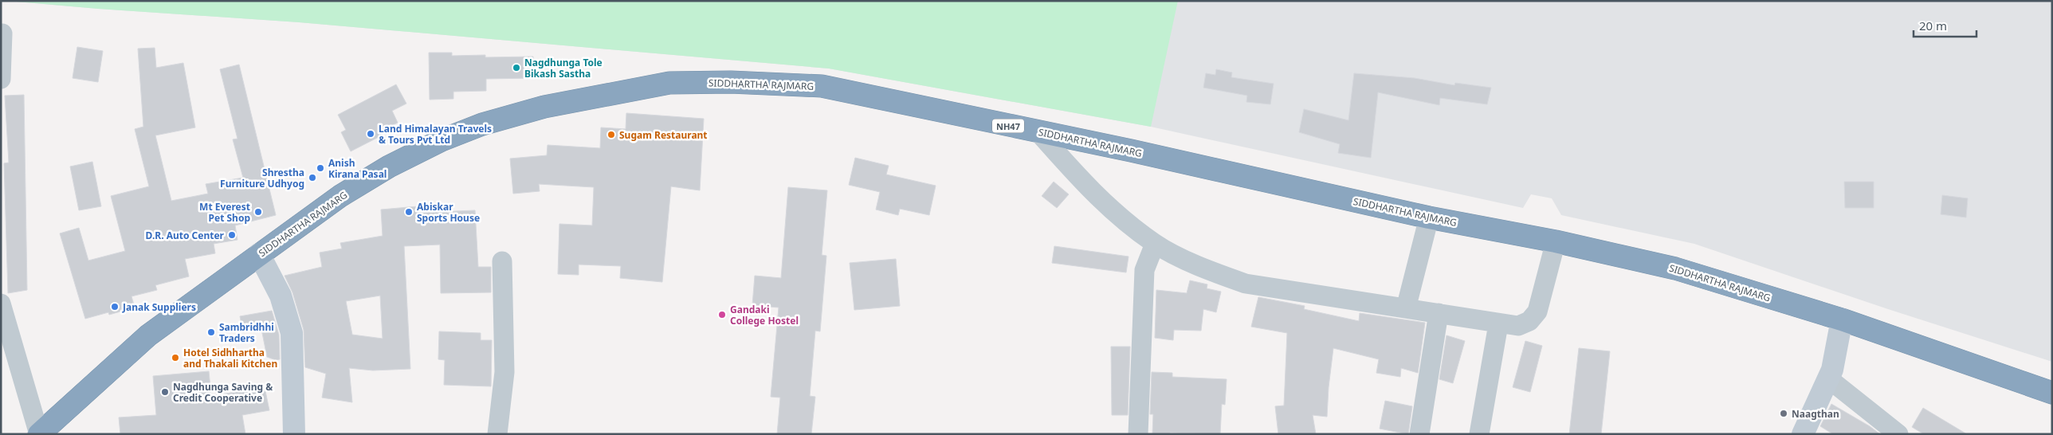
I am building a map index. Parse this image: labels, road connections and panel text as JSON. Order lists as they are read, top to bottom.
{
  "streets": {
    "highway": ["SIDDHARTHA RAJMARG", "NH47"]
  },
  "places": [
    "Nagdhunga Tole Bikash Sastha",
    "Land Himalayan Travels & Tours Pvt Ltd",
    "Sugam Restaurant",
    "Anish Kirana Pasal",
    "Shrestha Furniture Udhyog",
    "Mt Everest Pet Shop",
    "Abiskar Sports House",
    "D.R. Auto Center",
    "Janak Suppliers",
    "Gandaki College Hostel",
    "Sambridhhi Traders",
    "Hotel Sidhhartha and Thakali Kitchen",
    "Nagdhunga Saving & Credit Cooperative",
    "Naagthan"
  ],
  "scale_bar": "20 m"
}
